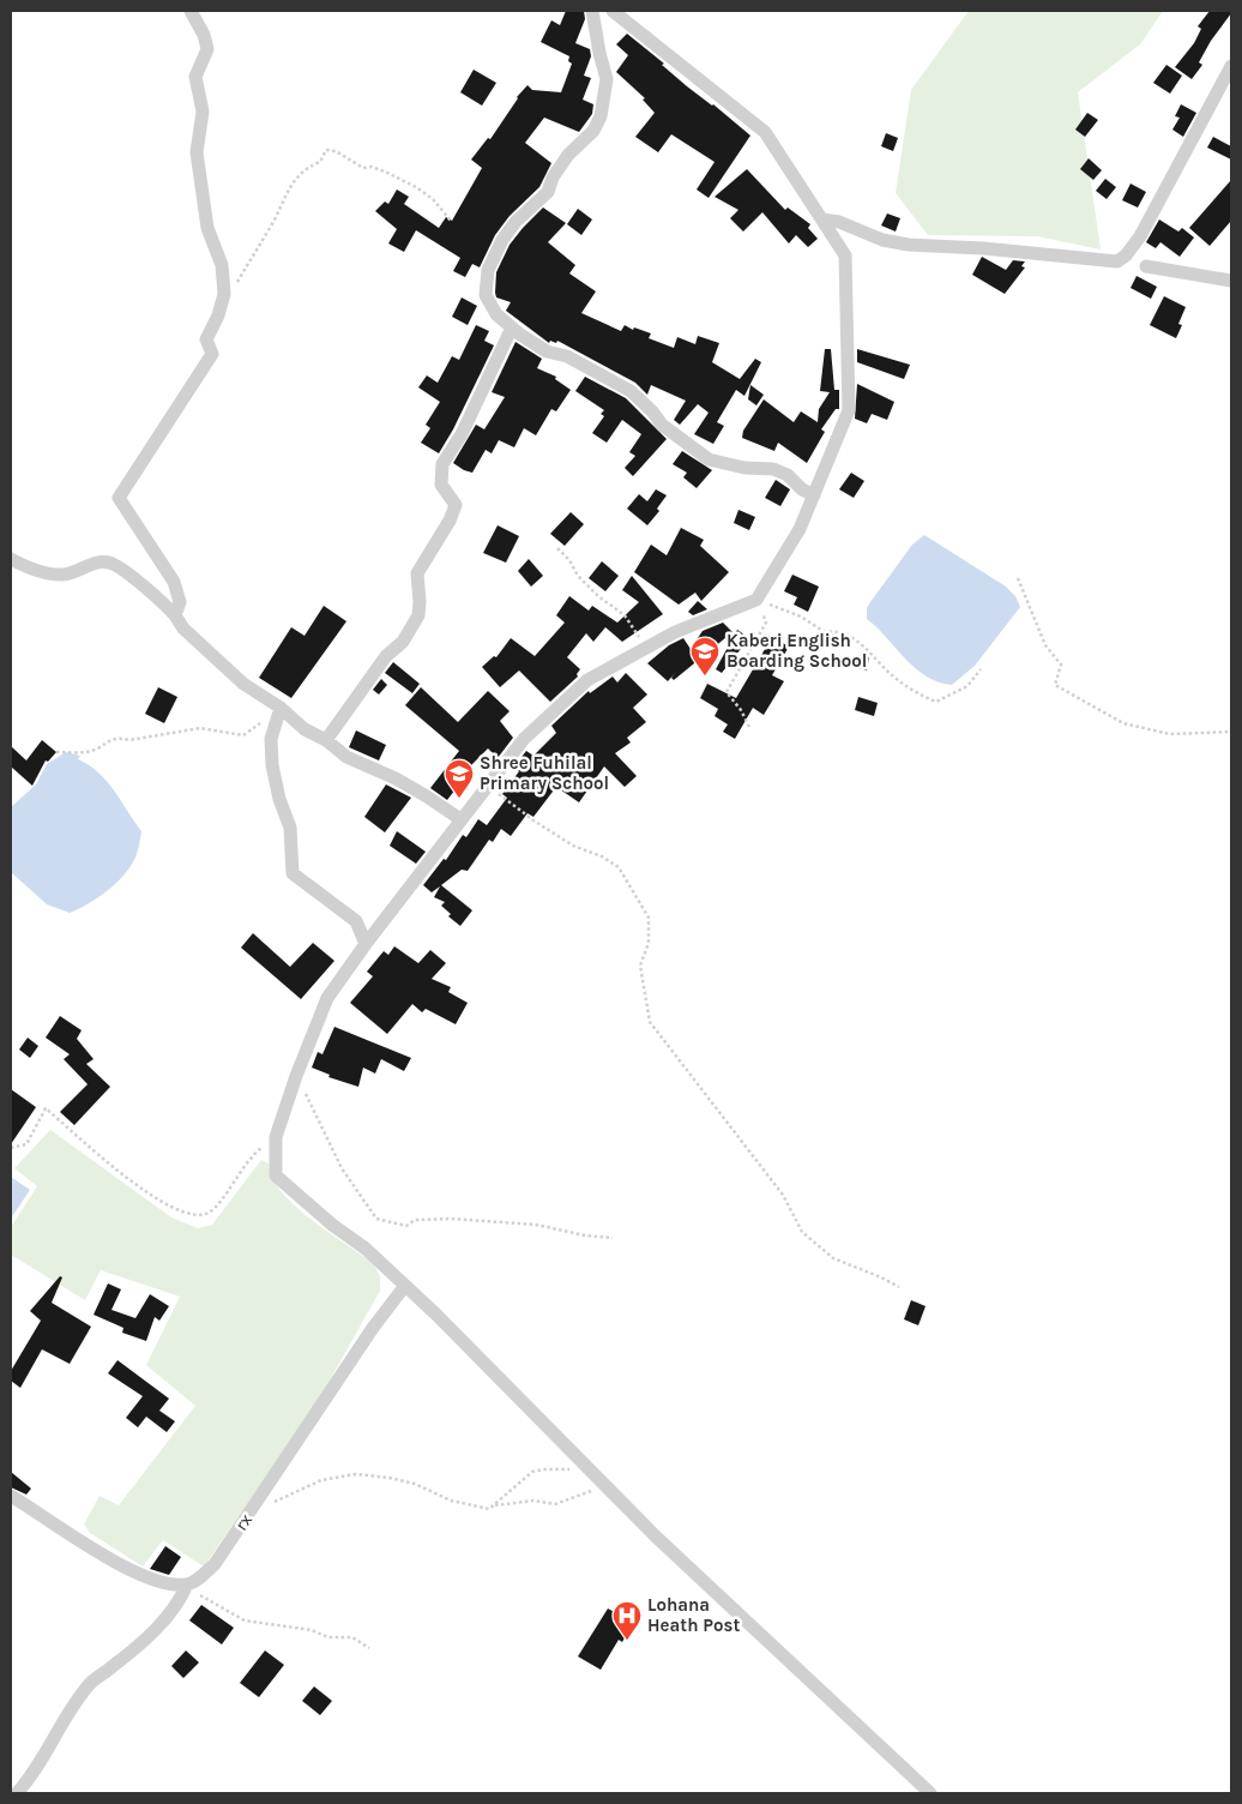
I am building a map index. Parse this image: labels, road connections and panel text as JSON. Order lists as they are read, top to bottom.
{
  "streets": {
    "street": ["rx"]
  },
  "places": {
    "school or university": ["Kaberi English Boarding School", "Shree Fuhilal Primary School"],
    "hospital": ["Lohana Heath Post"]
  }
}
